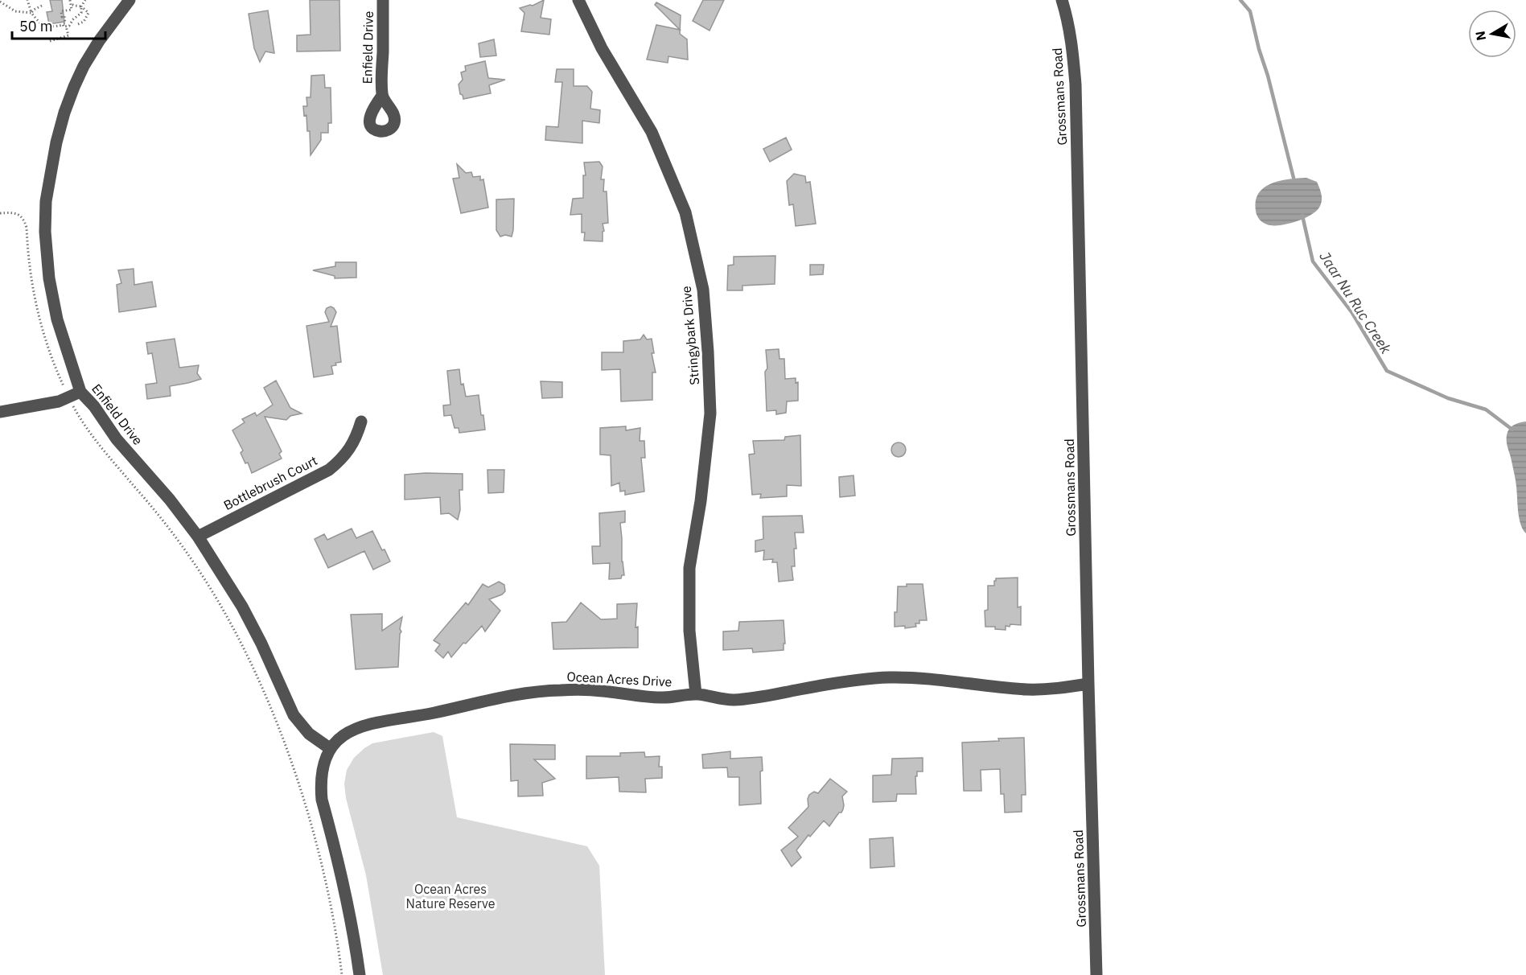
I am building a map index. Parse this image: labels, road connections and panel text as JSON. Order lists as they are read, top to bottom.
{
  "streets": {
    "street": [
      "Enfield Drive",
      "Grossmans Road",
      "Stringybark Drive",
      "Bottlebrush Court",
      "Ocean Acres Drive"
    ]
  },
  "crossings": [
    ["Enfield Drive", "Bottlebrush Court"],
    ["Enfield Drive", "Ocean Acres Drive"],
    ["Grossmans Road", "Ocean Acres Drive"],
    ["Stringybark Drive", "Ocean Acres Drive"]
  ],
  "water": ["Jaar Nu Ruc Creek"],
  "parks": ["Ocean Acres Nature Reserve"],
  "scale_bar": "50 m",
  "north": "left"
}
